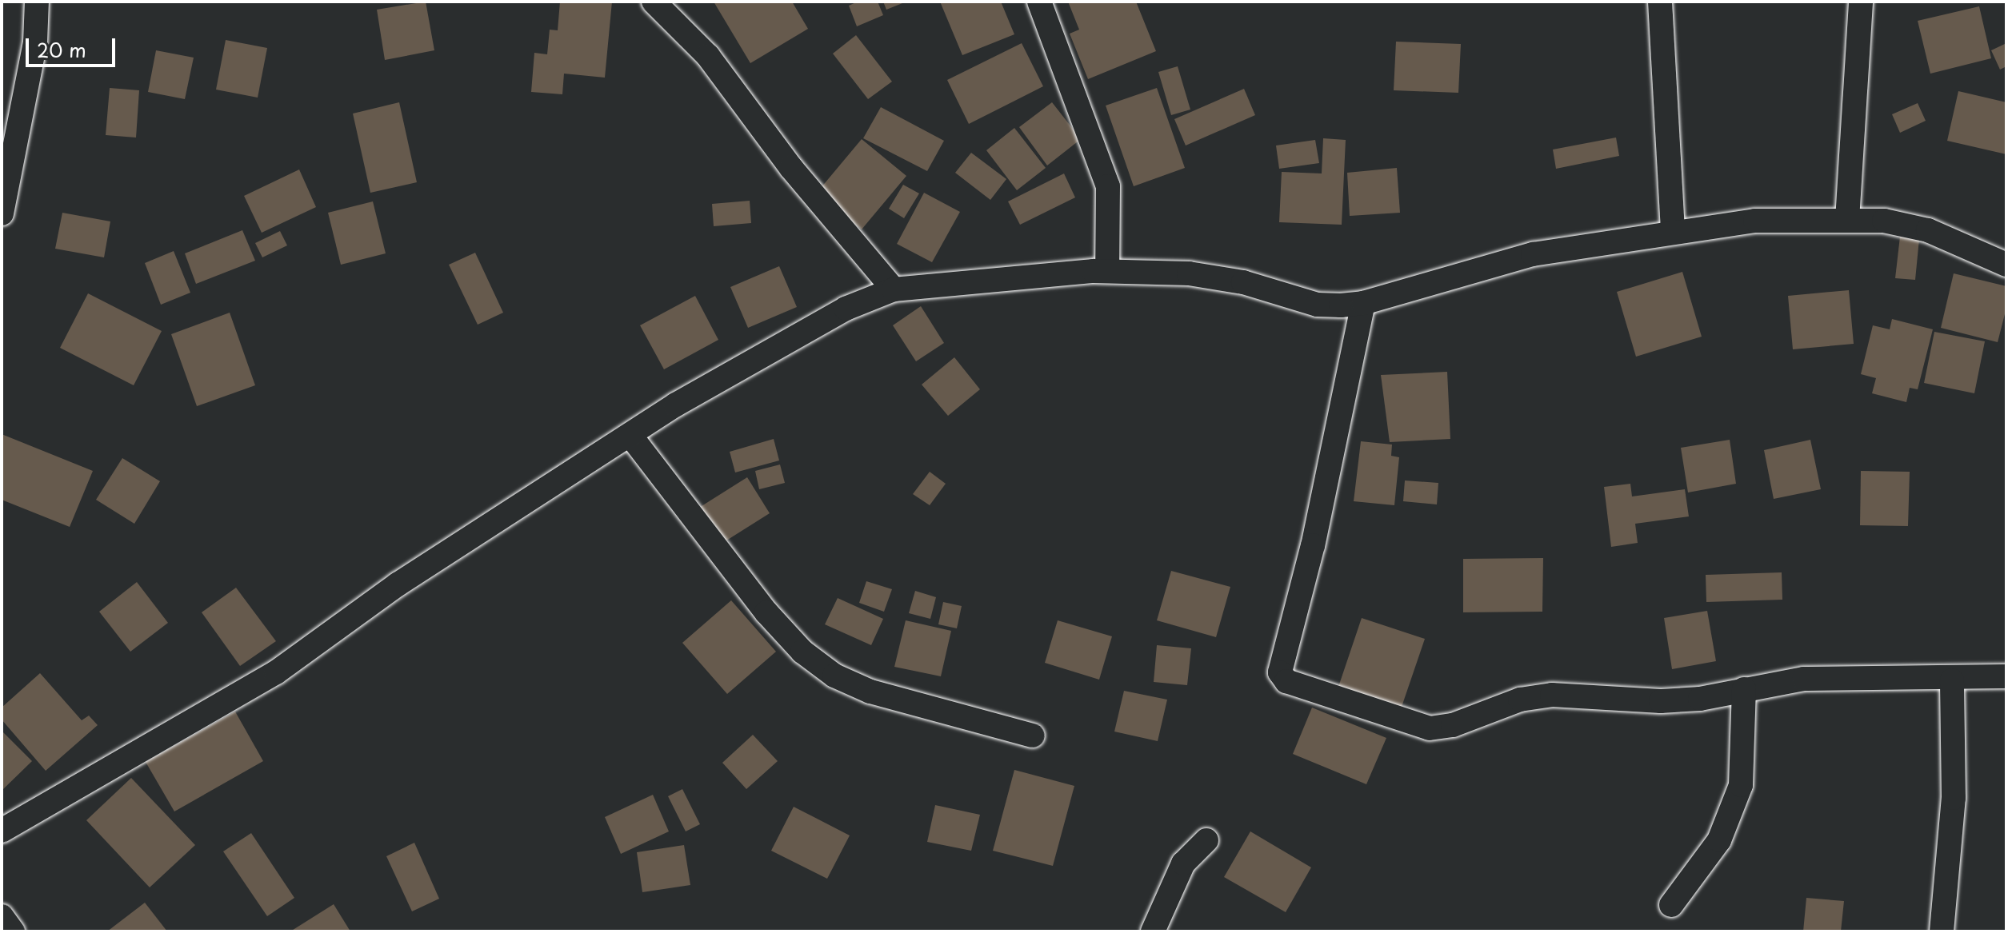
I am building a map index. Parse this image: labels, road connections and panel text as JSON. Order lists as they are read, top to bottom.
{
  "scale_bar": "20 m"
}
